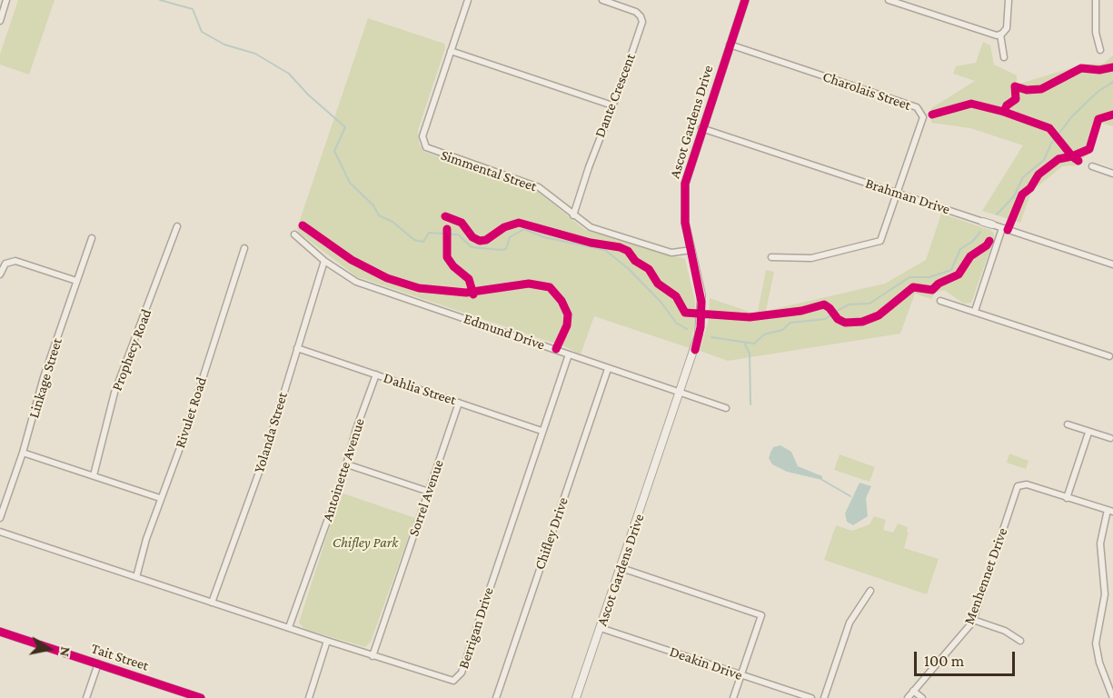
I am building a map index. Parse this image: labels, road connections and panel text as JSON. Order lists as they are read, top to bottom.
{
  "streets": {
    "street": [
      "Charolais Street",
      "Dante Crescent",
      "Ascot Gardens Drive",
      "Simmental Street",
      "Brahman Drive",
      "Edmund Drive",
      "Prophecy Road",
      "Linkage Street",
      "Dahlia Street",
      "Rivulet Road",
      "Yolanda Street",
      "Antoinette Avenue",
      "Sorrel Avenue",
      "Chifley Drive",
      "Menhennet Drive",
      "Berrigan Drive",
      "Tait Street",
      "Deakin Drive"
    ]
  },
  "crossings": [
    ["Charolais Street", "Ascot Gardens Drive"],
    ["Charolais Street", "Brahman Drive"],
    ["Dante Crescent", "Simmental Street"],
    ["Ascot Gardens Drive", "Simmental Street"],
    ["Ascot Gardens Drive", "Brahman Drive"],
    ["Ascot Gardens Drive", "Edmund Drive"],
    ["Ascot Gardens Drive", "Deakin Drive"],
    ["Edmund Drive", "Yolanda Street"],
    ["Edmund Drive", "Chifley Drive"],
    ["Edmund Drive", "Berrigan Drive"],
    ["Dahlia Street", "Yolanda Street"],
    ["Dahlia Street", "Antoinette Avenue"],
    ["Dahlia Street", "Sorrel Avenue"],
    ["Dahlia Street", "Berrigan Drive"],
    ["Rivulet Road", "Berrigan Drive"],
    ["Yolanda Street", "Berrigan Drive"],
    ["Antoinette Avenue", "Berrigan Drive"],
    ["Sorrel Avenue", "Berrigan Drive"]
  ],
  "parks": ["Chifley Park"],
  "scale_bar": "100 m",
  "north": "right"
}
